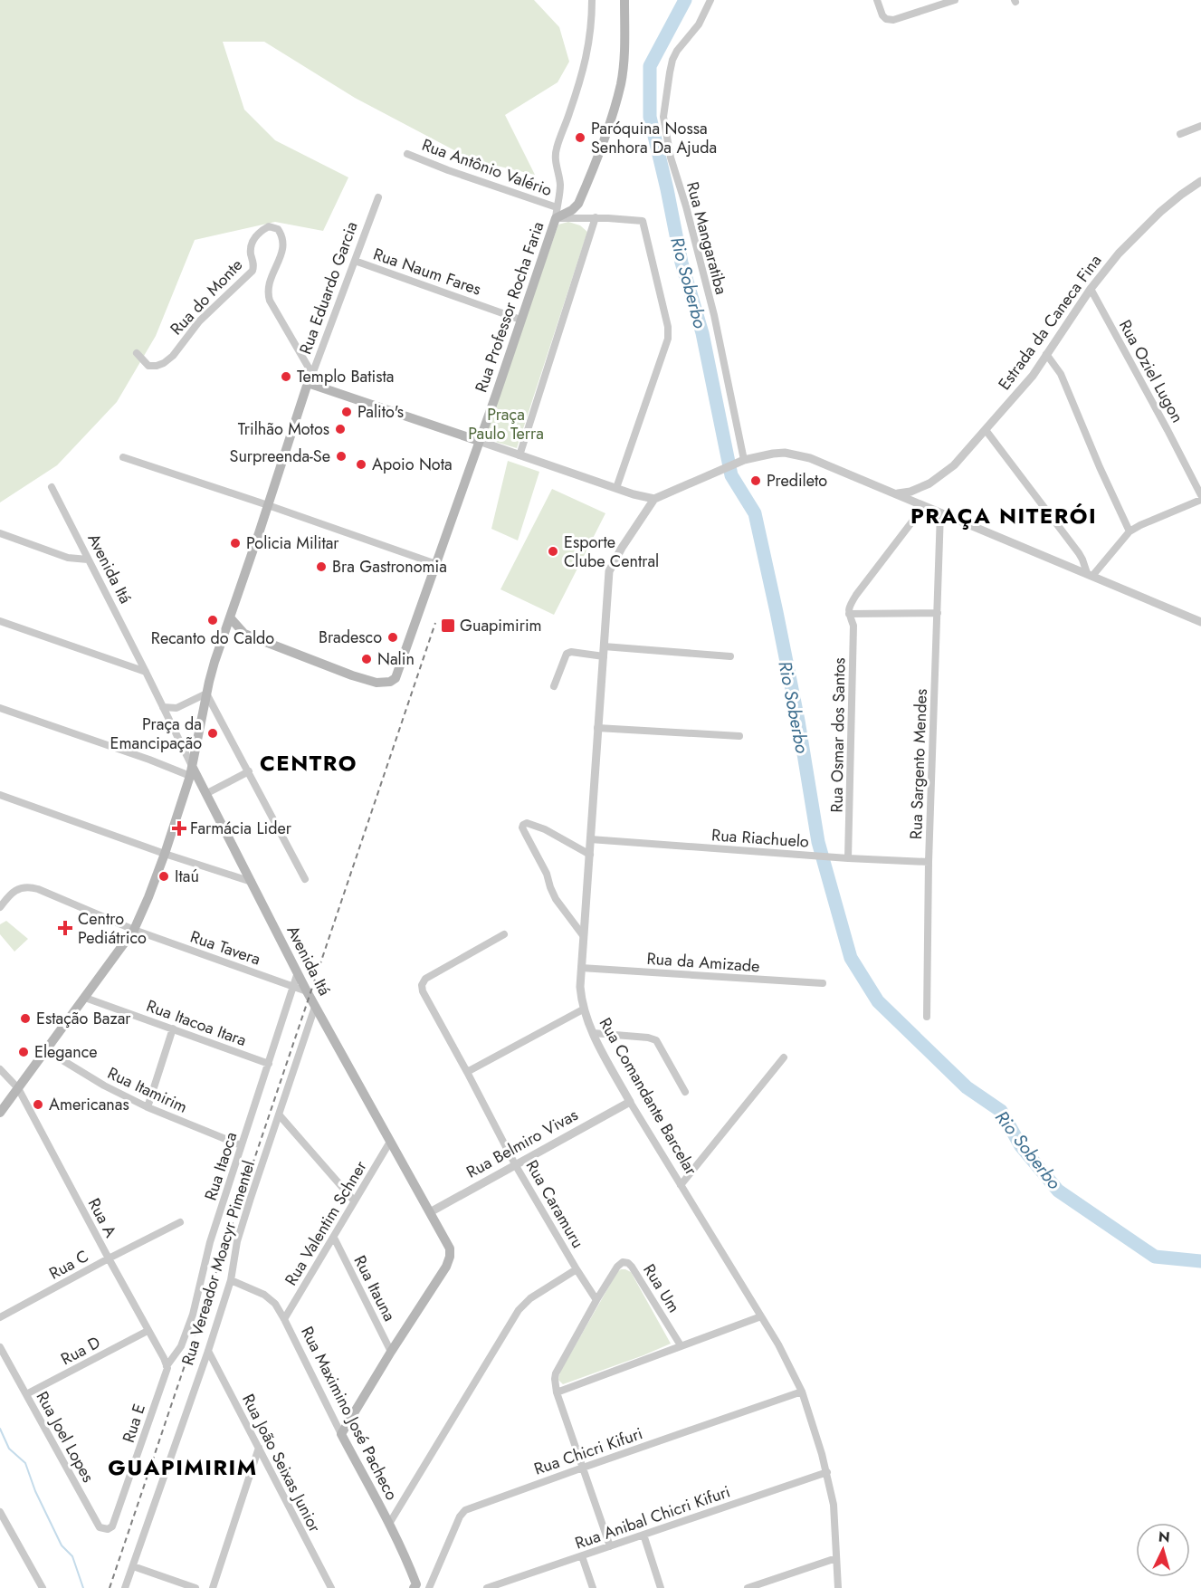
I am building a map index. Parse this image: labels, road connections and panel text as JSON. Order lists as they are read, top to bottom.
{
  "streets": {
    "main road": [
      "Rua Eduardo Garcia",
      "Rua Professor Rocha Faria",
      "Avenida Itá",
      "Rua Maximino José Pacheco"
    ],
    "street": [
      "Rua Antônio Valério",
      "Rua Mangaratiba",
      "Rua Naum Fares",
      "Rua do Monte",
      "Estrada da Caneca Fina",
      "Rua Oziel Lugon",
      "Rua Osmar dos Santos",
      "Rua Sargento Mendes",
      "Rua Riachuelo",
      "Rua Tavera",
      "Rua da Amizade",
      "Rua Itacoa Itara",
      "Rua Itamirim",
      "Rua Comandante Barcelar",
      "Rua Belmiro Vivas",
      "Rua Itaoca",
      "Rua Caramuru",
      "Rua A",
      "Rua Valentim Schner",
      "Rua Vereador Moacyr Pimentel",
      "Rua C",
      "Rua Itauna",
      "Rua Um",
      "Rua D",
      "Rua E",
      "Rua Joel Lopes",
      "Rua Chicri Kifuri",
      "Rua João Seixas Junior",
      "Rua Anibal Chicri Kifuri"
    ]
  },
  "crossings": [
    ["Rua Antônio Valério", "Rua Professor Rocha Faria"],
    ["Rua Mangaratiba", "Estrada da Caneca Fina"],
    ["Rua Naum Fares", "Rua Eduardo Garcia"],
    ["Rua Naum Fares", "Rua Professor Rocha Faria"],
    ["Rua Eduardo Garcia", "Rua do Monte"],
    ["Rua Eduardo Garcia", "Avenida Itá"],
    ["Rua Eduardo Garcia", "Rua Tavera"],
    ["Rua Eduardo Garcia", "Rua Itacoa Itara"],
    ["Rua Eduardo Garcia", "Rua Itamirim"],
    ["Rua Eduardo Garcia", "Rua A"],
    ["Estrada da Caneca Fina", "Rua Oziel Lugon"],
    ["Avenida Itá", "Rua Tavera"],
    ["Avenida Itá", "Rua Belmiro Vivas"],
    ["Avenida Itá", "Rua Itaoca"],
    ["Avenida Itá", "Rua Valentim Schner"],
    ["Avenida Itá", "Rua Vereador Moacyr Pimentel"],
    ["Avenida Itá", "Rua Itauna"],
    ["Avenida Itá", "Rua Maximino José Pacheco"],
    ["Rua Osmar dos Santos", "Rua Riachuelo"],
    ["Rua Sargento Mendes", "Rua Riachuelo"],
    ["Rua Riachuelo", "Rua Comandante Barcelar"],
    ["Rua Tavera", "Rua Itaoca"],
    ["Rua da Amizade", "Rua Comandante Barcelar"],
    ["Rua Itacoa Itara", "Rua Itaoca"],
    ["Rua Itamirim", "Rua Itaoca"],
    ["Rua Comandante Barcelar", "Rua Belmiro Vivas"],
    ["Rua Comandante Barcelar", "Rua Chicri Kifuri"],
    ["Rua Comandante Barcelar", "Rua Anibal Chicri Kifuri"],
    ["Rua Belmiro Vivas", "Rua Caramuru"],
    ["Rua Itaoca", "Rua A"],
    ["Rua Itaoca", "Rua E"],
    ["Rua Caramuru", "Rua Maximino José Pacheco"],
    ["Rua A", "Rua C"],
    ["Rua A", "Rua D"],
    ["Rua A", "Rua E"],
    ["Rua Valentim Schner", "Rua Itauna"],
    ["Rua Valentim Schner", "Rua Maximino José Pacheco"],
    ["Rua Vereador Moacyr Pimentel", "Rua Maximino José Pacheco"],
    ["Rua Vereador Moacyr Pimentel", "Rua João Seixas Junior"],
    ["Rua D", "Rua Joel Lopes"],
    ["Rua E", "Rua Joel Lopes"]
  ],
  "districts": ["PRAÇA NITERÓI", "CENTRO", "GUAPIMIRIM"],
  "water": ["Rio Soberbo"],
  "parks": ["Praça Paulo Terra"],
  "places": {
    "other": [
      "Paróquina Nossa Senhora Da Ajuda",
      "Templo Batista",
      "Palito's",
      "Trilhão Motos",
      "Surpreenda-Se",
      "Apoio Nota",
      "Predileto",
      "Policia Militar",
      "Esporte Clube Central",
      "Bra Gastronomia",
      "Recanto do Caldo",
      "Bradesco",
      "Nalin",
      "Praça da Emancipação",
      "Itaú",
      "Estação Bazar",
      "Elegance",
      "Americanas"
    ],
    "transit": ["Guapimirim"],
    "health": ["Farmácia Lider", "Centro Pediátrico"]
  },
  "north": "top"
}
